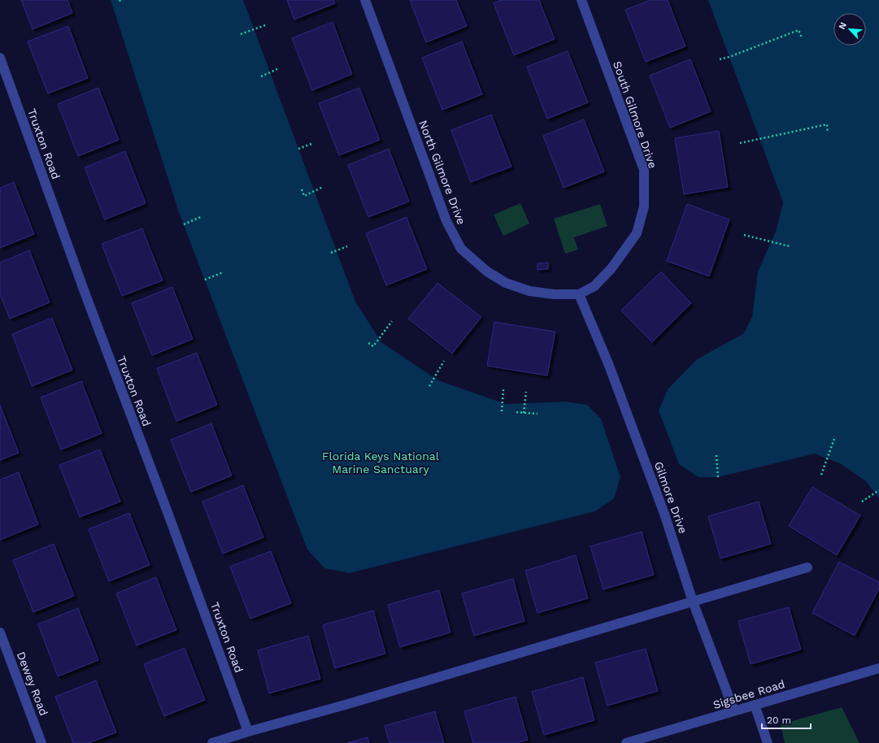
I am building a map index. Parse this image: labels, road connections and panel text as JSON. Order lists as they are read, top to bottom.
{
  "streets": {
    "street": [
      "South Gilmore Drive",
      "Truxton Road",
      "North Gilmore Drive",
      "Gilmore Drive",
      "Dewey Road",
      "Sigsbee Road"
    ]
  },
  "crossings": [
    ["South Gilmore Drive", "North Gilmore Drive"],
    ["South Gilmore Drive", "Gilmore Drive"],
    ["North Gilmore Drive", "Gilmore Drive"],
    ["Gilmore Drive", "Sigsbee Road"]
  ],
  "parks": ["Florida Keys National Marine Sanctuary"],
  "scale_bar": "20 m",
  "north": "top left"
}
